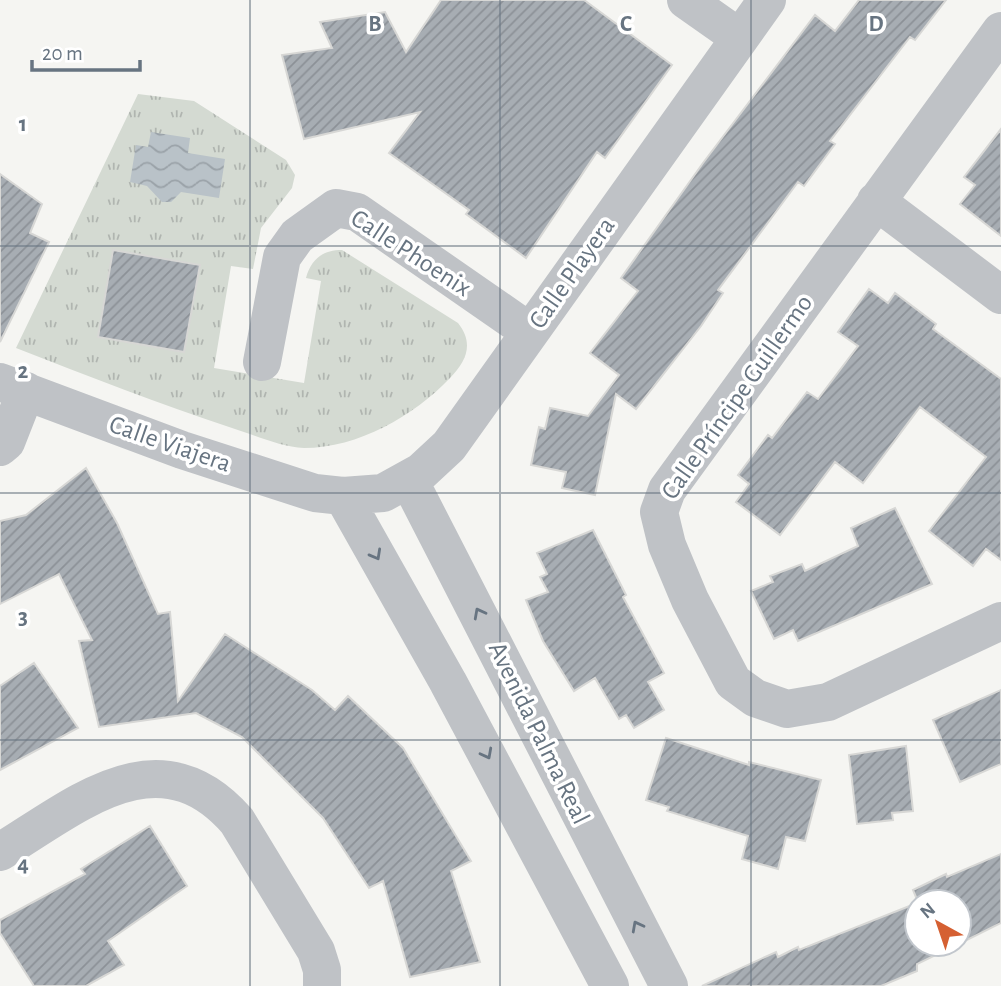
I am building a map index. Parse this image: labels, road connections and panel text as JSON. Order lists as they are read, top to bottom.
{
  "streets": {
    "street": [
      "Calle Phoenix",
      "Calle Playera",
      "Calle Príncipe Guillermo",
      "Calle Viajera",
      "Avenida Palma Real"
    ]
  },
  "crossings": [
    ["Calle Phoenix", "Calle Playera"],
    ["Calle Playera", "Calle Viajera"],
    ["Calle Playera", "Avenida Palma Real"],
    ["Calle Viajera", "Avenida Palma Real"]
  ],
  "scale_bar": "20 m",
  "north": "top left",
  "grid": {
    "columns": ["B", "C", "D"],
    "rows": [
      "1",
      "2",
      "3",
      "4"
    ]
  }
}
